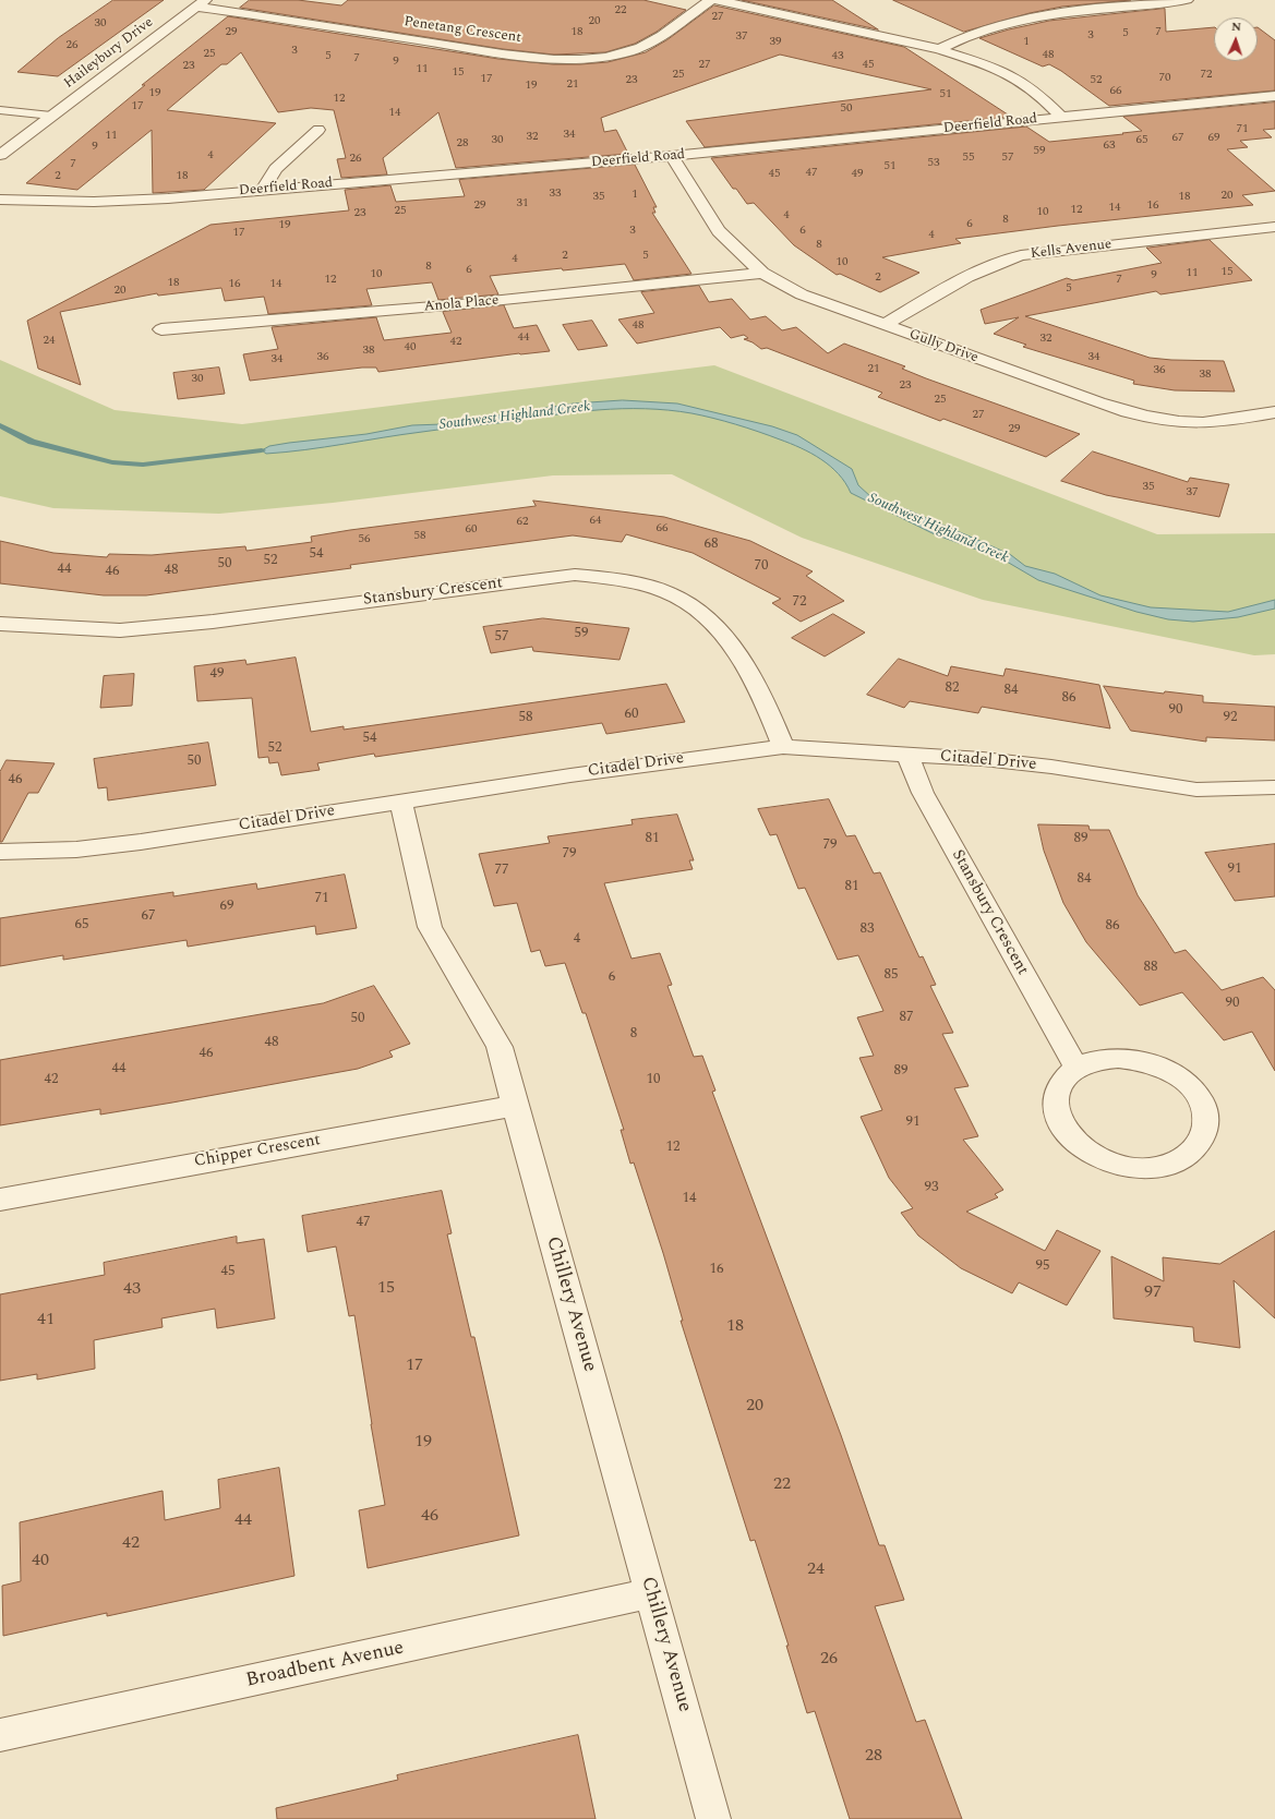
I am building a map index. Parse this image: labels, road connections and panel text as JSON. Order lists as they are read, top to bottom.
{
  "streets": {
    "street": [
      "Penetang Crescent",
      "Haileybury Drive",
      "Deerfield Road",
      "Kells Avenue",
      "Anola Place",
      "Gully Drive",
      "Stansbury Crescent",
      "Citadel Drive",
      "Chipper Crescent",
      "Chillery Avenue",
      "Broadbent Avenue"
    ]
  },
  "crossings": [
    ["Penetang Crescent", "Haileybury Drive"],
    ["Deerfield Road", "Gully Drive"],
    ["Kells Avenue", "Gully Drive"],
    ["Anola Place", "Gully Drive"],
    ["Stansbury Crescent", "Citadel Drive"],
    ["Citadel Drive", "Chillery Avenue"],
    ["Chipper Crescent", "Chillery Avenue"],
    ["Chillery Avenue", "Broadbent Avenue"]
  ],
  "water": ["Southwest Highland Creek"],
  "house_numbers": [
    "22",
    "27",
    "20",
    "30",
    "29",
    "18",
    "7",
    "5",
    "3",
    "37",
    "39",
    "1",
    "26",
    "3",
    "25",
    "48",
    "5",
    "43",
    "7",
    "9",
    "27",
    "45",
    "23",
    "11",
    "15",
    "25",
    "72",
    "70",
    "17",
    "23",
    "52",
    "21",
    "19",
    "66",
    "19",
    "51",
    "12",
    "17",
    "50",
    "14",
    "71",
    "34",
    "11",
    "32",
    "67",
    "69",
    "30",
    "65",
    "28",
    "63",
    "9",
    "59",
    "4",
    "55",
    "57",
    "26",
    "53",
    "7",
    "51",
    "47",
    "45",
    "49",
    "2",
    "18",
    "33",
    "1",
    "20",
    "35",
    "18",
    "31",
    "29",
    "16",
    "14",
    "12",
    "25",
    "10",
    "23",
    "4",
    "8",
    "6",
    "19",
    "3",
    "6",
    "17",
    "4",
    "8",
    "2",
    "5",
    "4",
    "10",
    "8",
    "6",
    "15",
    "11",
    "10",
    "9",
    "2",
    "12",
    "7",
    "18",
    "16",
    "14",
    "5",
    "20",
    "48",
    "44",
    "32",
    "24",
    "42",
    "40",
    "38",
    "36",
    "34",
    "34",
    "21",
    "36",
    "38",
    "30",
    "23",
    "25",
    "27",
    "29",
    "35",
    "37",
    "64",
    "62",
    "66",
    "60",
    "58",
    "56",
    "68",
    "54",
    "52",
    "50",
    "70",
    "44",
    "48",
    "46",
    "72",
    "59",
    "57",
    "49",
    "82",
    "84",
    "86",
    "90",
    "60",
    "58",
    "92",
    "54",
    "52",
    "50",
    "46",
    "81",
    "89",
    "79",
    "79",
    "91",
    "77",
    "84",
    "81",
    "71",
    "69",
    "67",
    "65",
    "86",
    "83",
    "4",
    "88",
    "85",
    "6",
    "90",
    "87",
    "50",
    "8",
    "48",
    "46",
    "44",
    "89",
    "42",
    "10",
    "91",
    "12",
    "93",
    "14",
    "47",
    "95",
    "16",
    "45",
    "15",
    "43",
    "97",
    "41",
    "18",
    "17",
    "20",
    "19",
    "22",
    "46",
    "44",
    "42",
    "40",
    "24",
    "26",
    "28"
  ],
  "north": "top"
}
